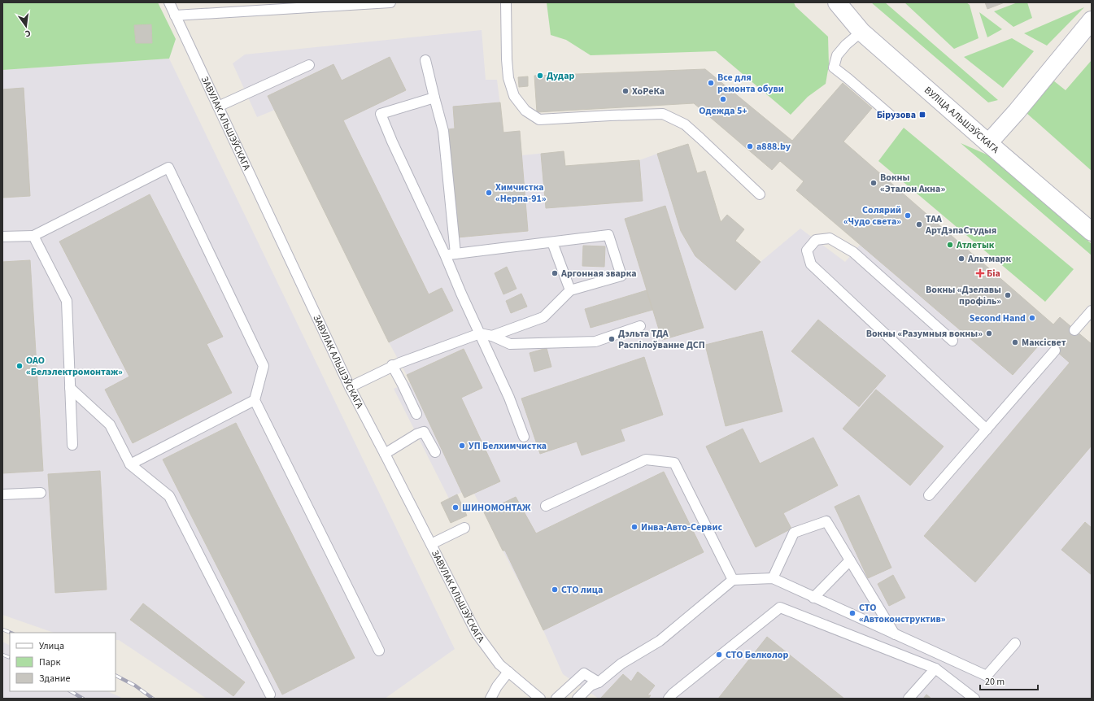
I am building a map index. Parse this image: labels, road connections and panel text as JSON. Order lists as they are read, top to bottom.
{
  "streets": {
    "main road": ["ВУЛІЦА АЛЬШЭЎСКАГА"],
    "lane": ["ЗАВУЛАК АЛЬШЭЎСКАГА"]
  },
  "places": {
    "other": [
      "Дудар",
      "Все для ремонта обуви",
      "ХоРеКа",
      "Одежда 5+",
      "a888.by",
      "Вокны «Эталон Акна»",
      "Химчистка «Нерпа-91»",
      "Солярий «Чудо света»",
      "ТАА АртДэпаСтудыя",
      "Атлетык",
      "Альтмарк",
      "Аргонная зварка",
      "Вокны «Дзелавы профіль»",
      "Second Hand",
      "Вокны «Разумныя вокны»",
      "Дэльта ТДА Распілоўванне ДСП",
      "Максісвет",
      "ОАО «Белэлектромонтаж»",
      "УП Белхимчистка",
      "ШИНОМОНТАЖ",
      "Инва-Авто-Сервис",
      "СТО лица",
      "СТО «Автоконструктив»",
      "СТО Белколор"
    ],
    "transit": ["Бірузова"],
    "health": ["Біа"]
  },
  "legend": ["Улица", "Парк", "Здание"],
  "scale_bar": "20 m",
  "north": "bottom"
}
